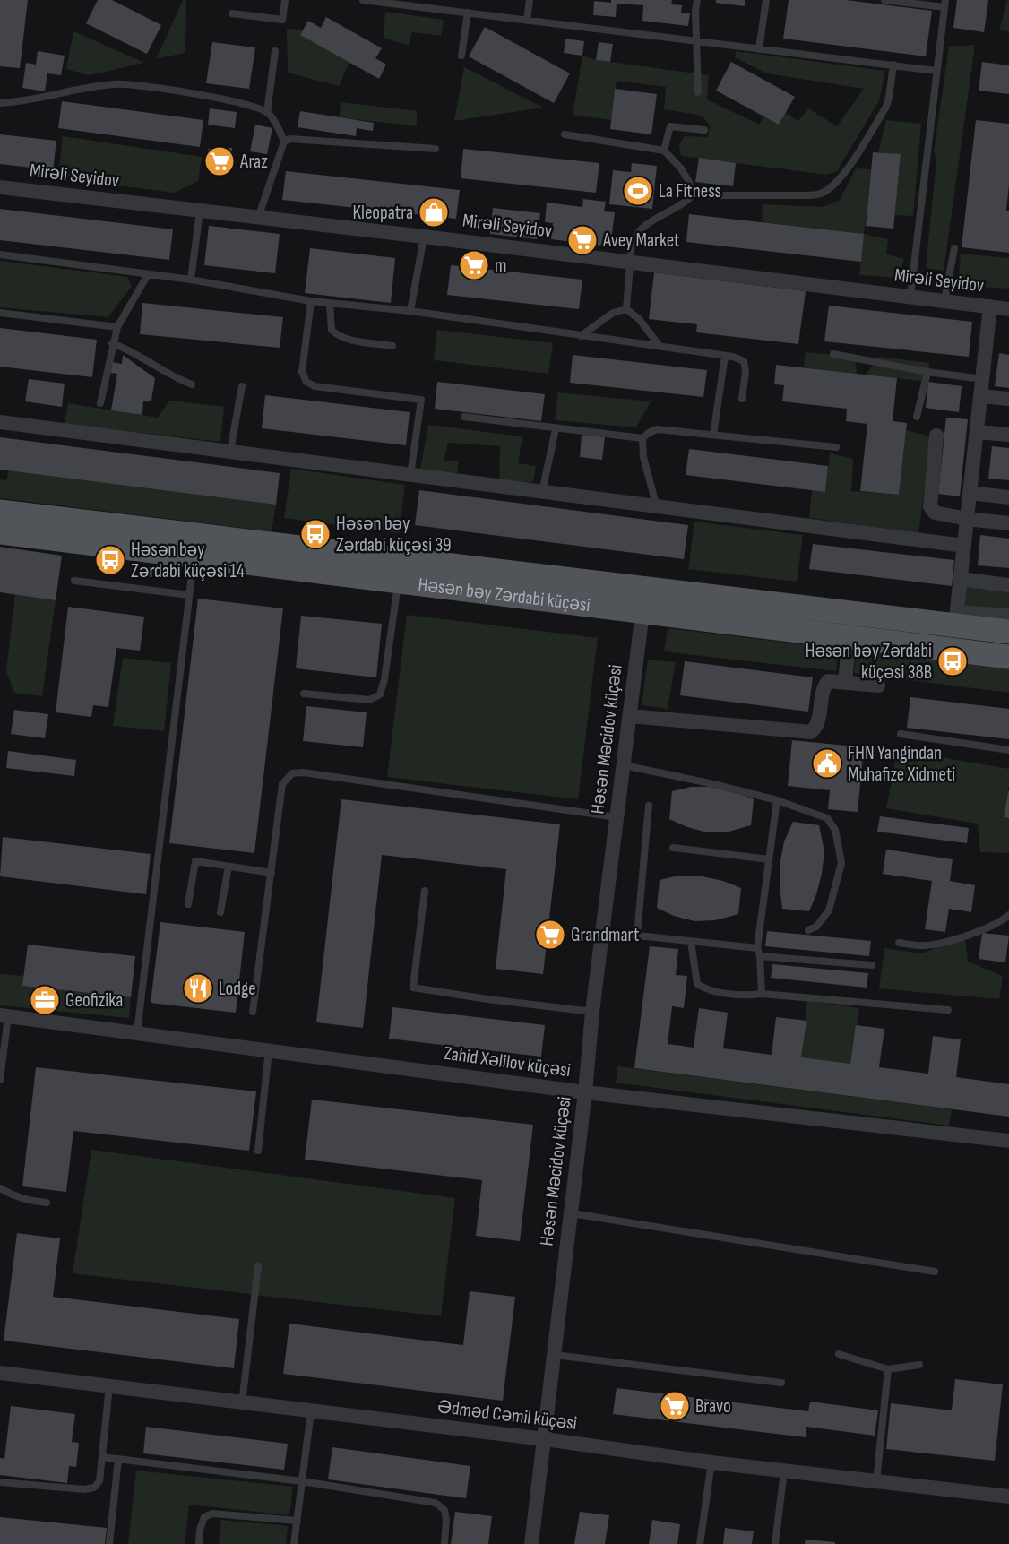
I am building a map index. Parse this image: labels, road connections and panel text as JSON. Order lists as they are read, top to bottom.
{
  "streets": {
    "main road": ["Həsən bəy Zərdabi küçəsi"],
    "street": [
      "Mirəli Seyidov",
      "Həsən Məcidov küçəsi",
      "Zahid Xəlilov küçəsi",
      "Ədməd Cəmil küçəsi"
    ]
  },
  "crossings": [
    ["Həsən bəy Zərdabi küçəsi", "Həsən Məcidov küçəsi"],
    ["Həsən Məcidov küçəsi", "Zahid Xəlilov küçəsi"],
    ["Həsən Məcidov küçəsi", "Ədməd Cəmil küçəsi"]
  ],
  "places": {
    "supermarket": [
      "Araz",
      "Avey Market",
      "m",
      "Grandmart",
      "Bravo"
    ],
    "sports": ["La Fitness"],
    "shop": ["Kleopatra"],
    "bus stop": ["Həsən bəy Zərdabi küçəsi 39", "Həsən bəy Zərdabi küçəsi 14", "Həsən bəy Zərdabi küçəsi 38B"],
    "public building": ["FHN Yangindan Muhafize Xidmeti"],
    "restaurant": ["Lodge"],
    "office": ["Geofizika"]
  }
}
